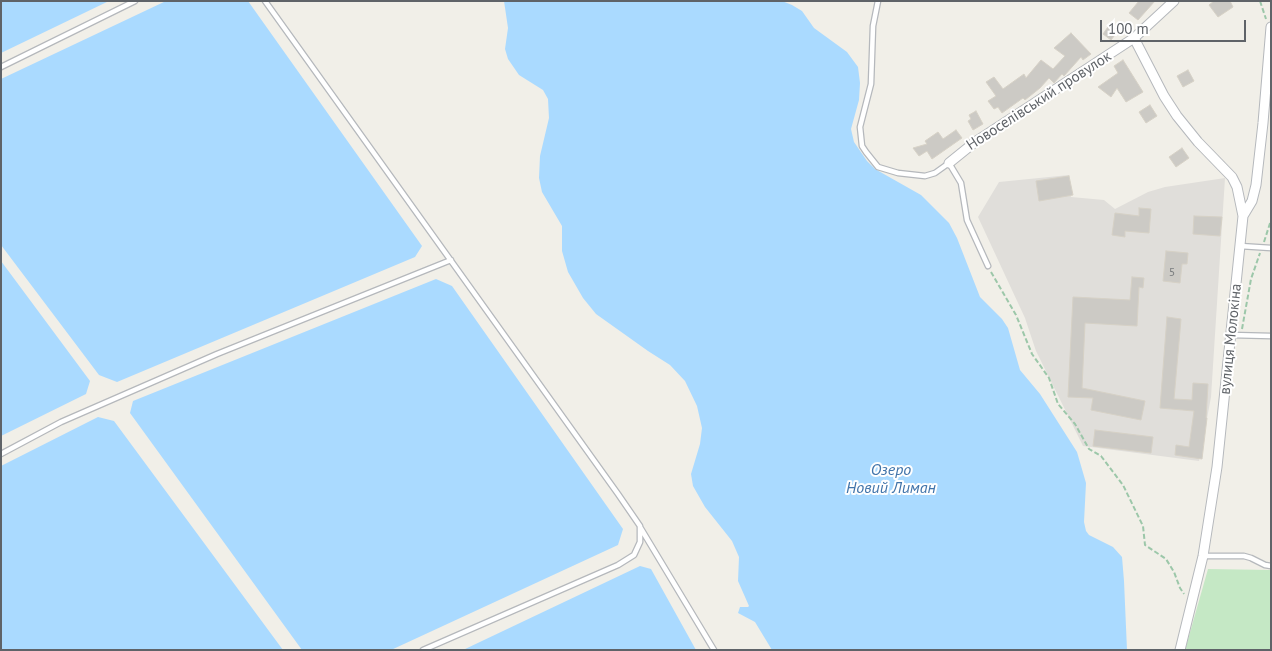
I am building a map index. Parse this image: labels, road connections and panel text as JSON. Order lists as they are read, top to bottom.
{
  "streets": {
    "street": ["Новоселівський провулок", "вулиця Молокіна"]
  },
  "water": ["Озеро Новий Лиман"],
  "house_numbers": ["5"],
  "scale_bar": "100 m"
}
